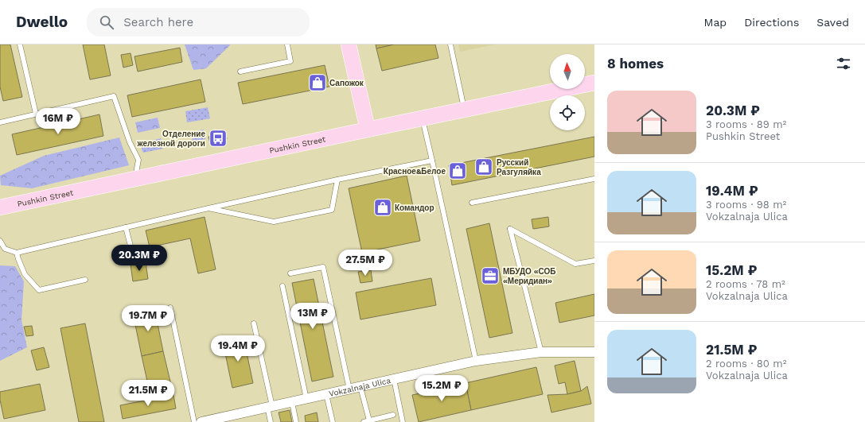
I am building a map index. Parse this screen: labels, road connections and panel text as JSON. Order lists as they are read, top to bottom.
{
  "streets": {
    "main road": ["Pushkin Street"],
    "street": ["Vokzalnaja Ulica"]
  },
  "places": {
    "shop": [
      "Сапожок",
      "Русский Разгуляйка",
      "Красное&Белое",
      "Командор"
    ],
    "bus stop": ["Отделение железной дороги"],
    "office": ["МБУДО «СОБ «Меридиан»"]
  },
  "north": "top",
  "page": {
    "header": "Dwello",
    "search": "Search here",
    "nav": ["Map", "Directions", "Saved"],
    "heading": "8 homes",
    "list": [
      {
        "name": "20.3M ₽",
        "note": "3 rooms · 89 m² · Pushkin Street"
      },
      {
        "name": "19.4M ₽",
        "note": "3 rooms · 98 m² · Vokzalnaja Ulica"
      },
      {
        "name": "15.2M ₽",
        "note": "2 rooms · 78 m² · Vokzalnaja Ulica"
      },
      {
        "name": "21.5M ₽",
        "note": "2 rooms · 80 m² · Vokzalnaja Ulica"
      }
    ],
    "price": [
      "16M ₽",
      "20.3M ₽",
      "27.5M ₽",
      "13M ₽",
      "19.7M ₽",
      "19.4M ₽",
      "15.2M ₽",
      "21.5M ₽"
    ]
  }
}
